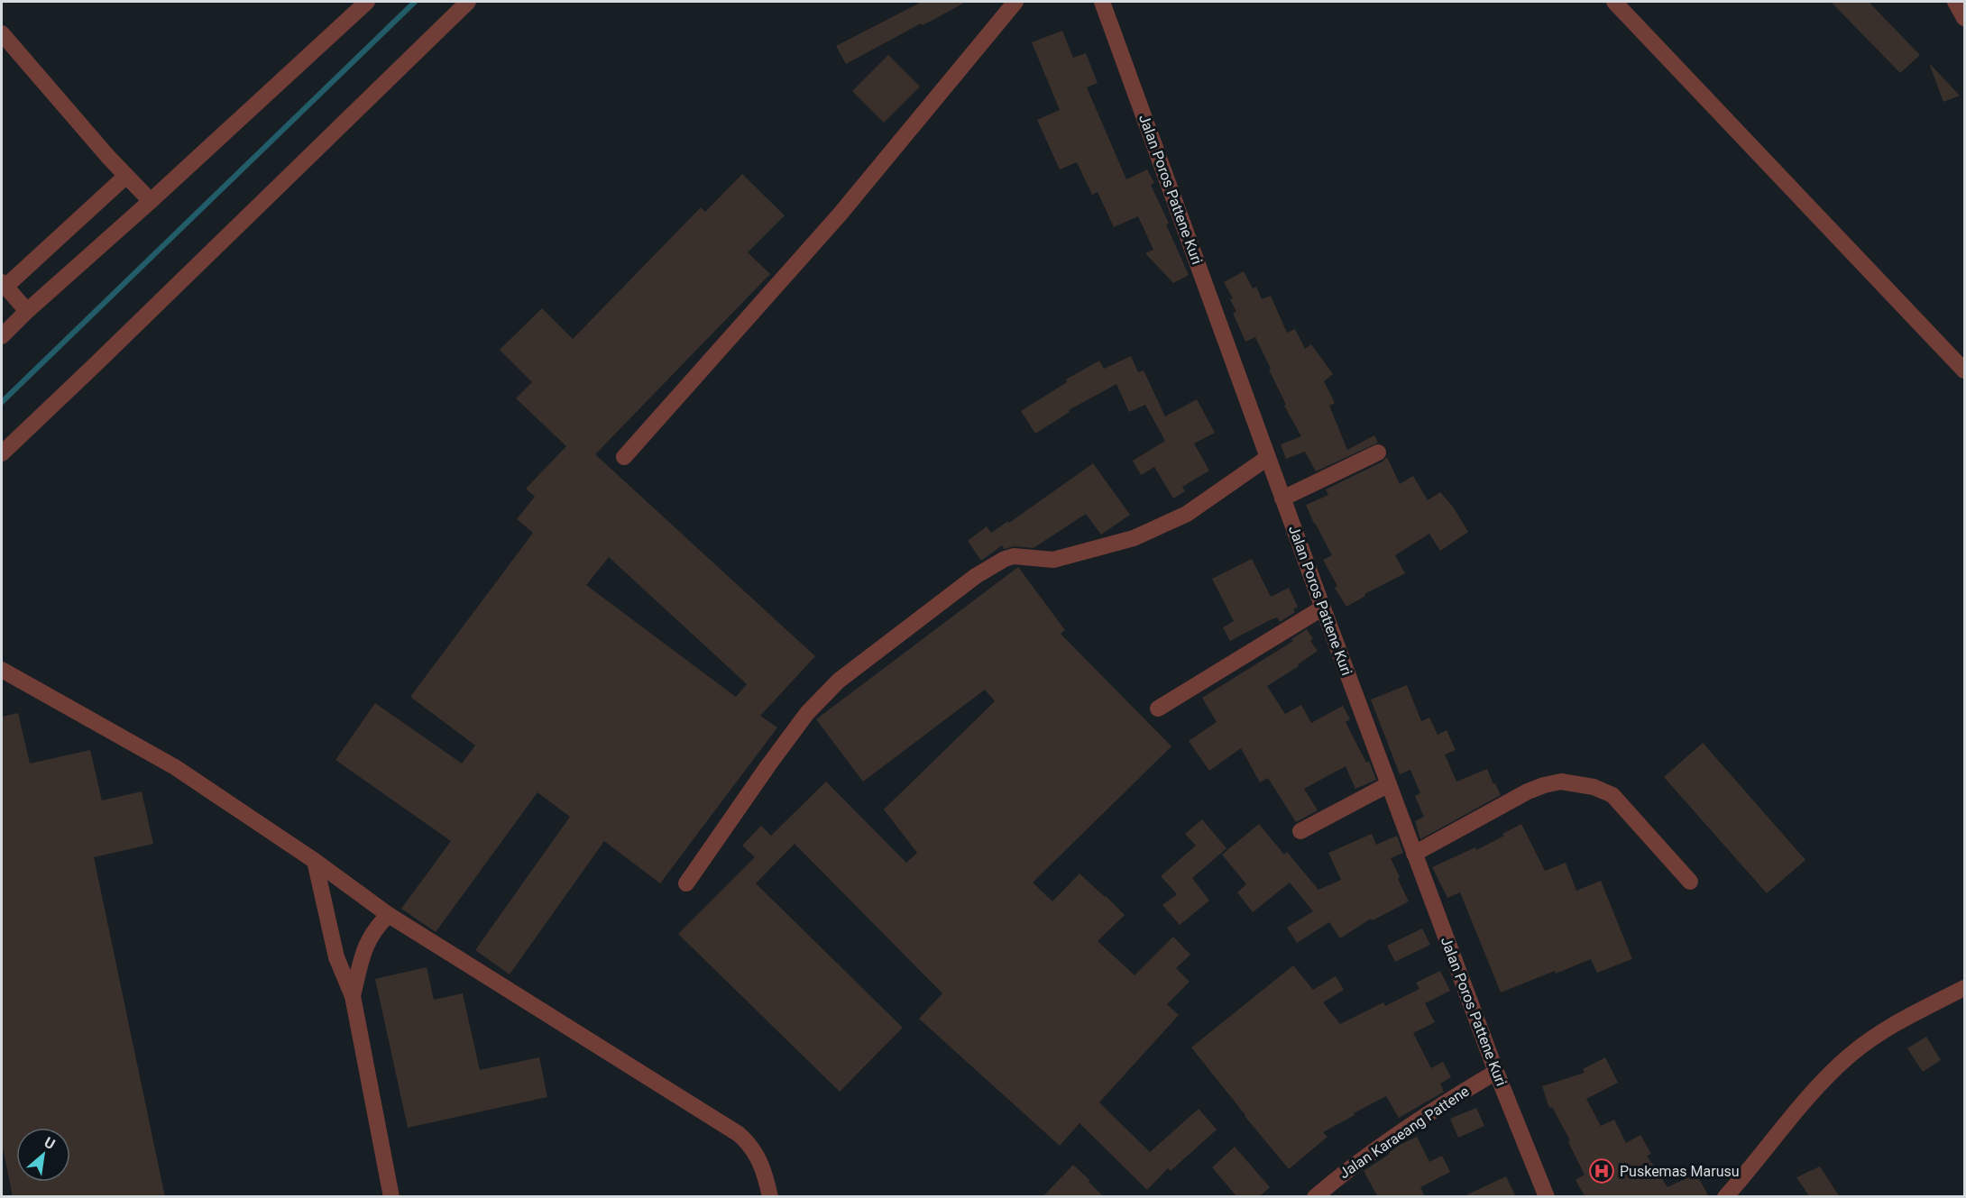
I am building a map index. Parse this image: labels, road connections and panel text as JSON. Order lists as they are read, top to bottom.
{
  "streets": {
    "street": ["Jalan Poros Pattene Kuri", "Jalan Karaeang Pattene"]
  },
  "crossings": [
    ["Jalan Poros Pattene Kuri", "Jalan Karaeang Pattene"]
  ],
  "places": {
    "hospital": ["Puskemas Marusu"]
  },
  "north": "top right"
}
